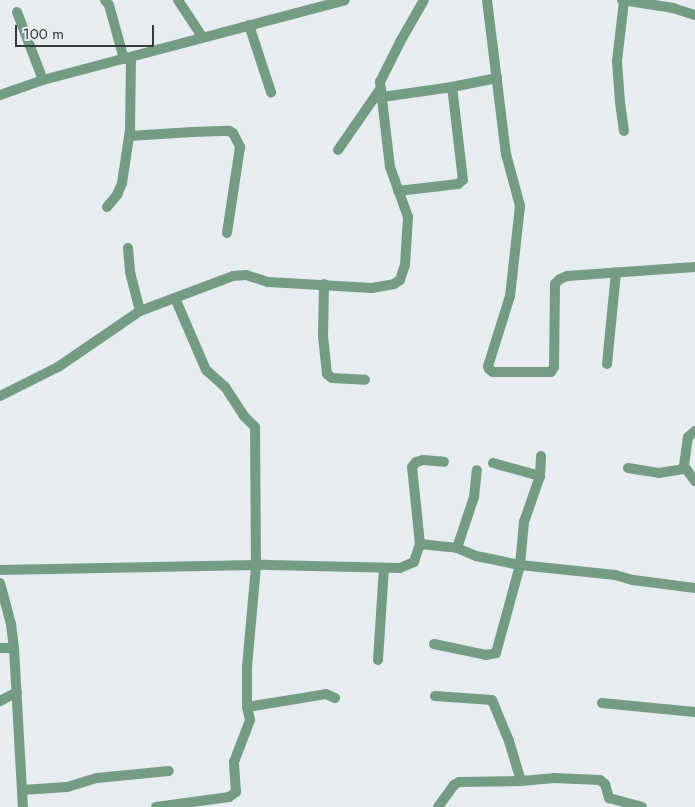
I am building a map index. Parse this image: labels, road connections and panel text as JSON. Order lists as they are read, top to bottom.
{
  "scale_bar": "100 m"
}
